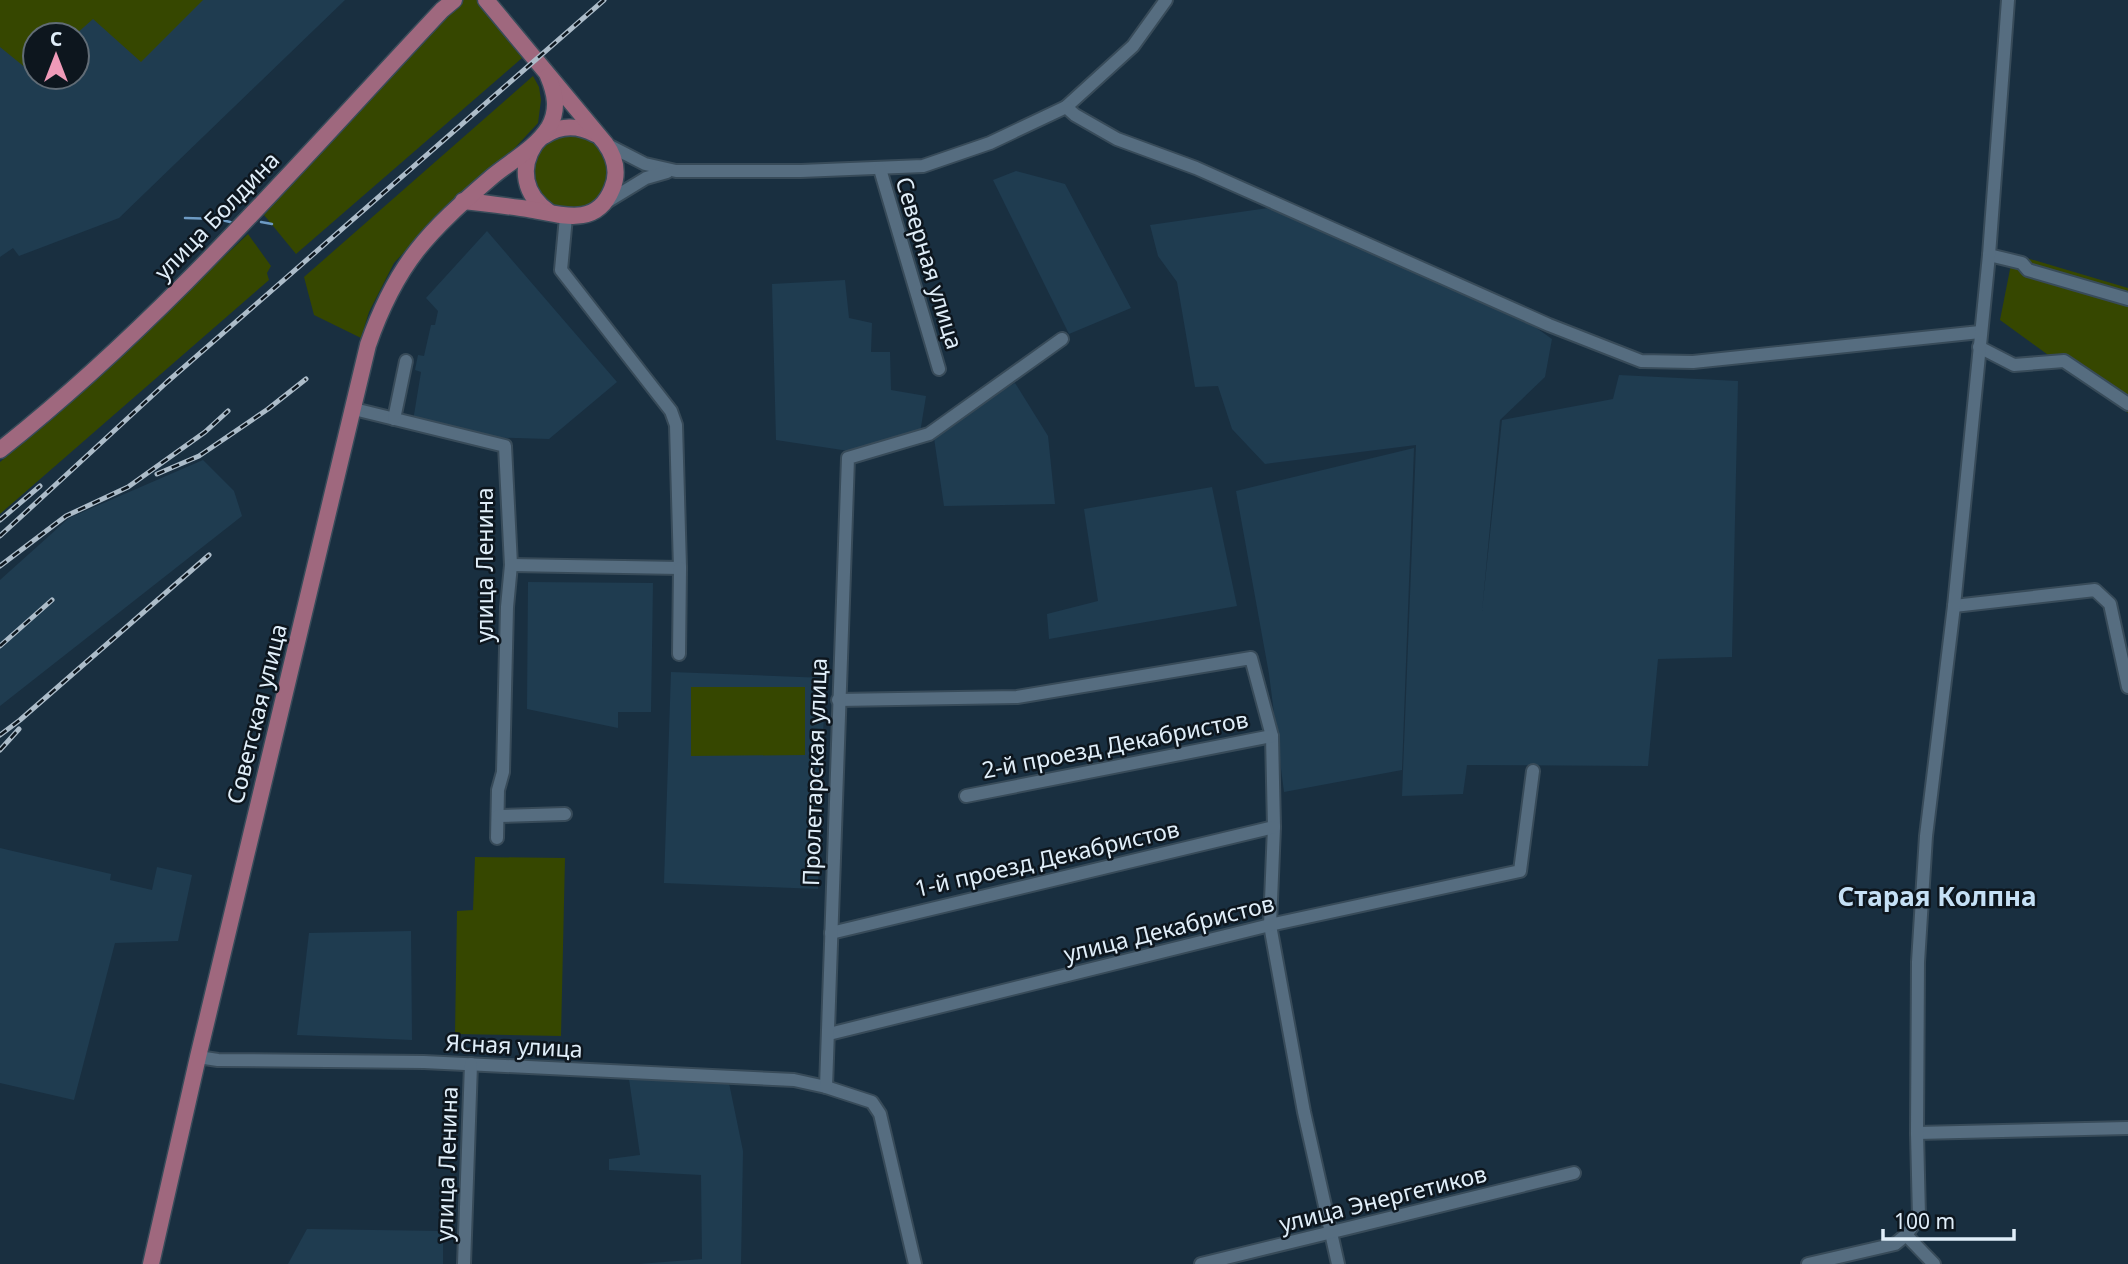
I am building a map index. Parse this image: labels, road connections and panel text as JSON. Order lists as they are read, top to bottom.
{
  "streets": {
    "main road": ["улица Болдина", "Советская улица"],
    "street": [
      "Северная улица",
      "улица Ленина",
      "2-й проезд Декабристов",
      "Пролетарская улица",
      "1-й проезд Декабристов",
      "улица Декабристов",
      "Ясная улица",
      "улица Энергетиков"
    ]
  },
  "crossings": [
    ["улица Ленина", "Советская улица"],
    ["улица Ленина", "Ясная улица"],
    ["Советская улица", "Ясная улица"],
    ["Пролетарская улица", "1-й проезд Декабристов"],
    ["Пролетарская улица", "улица Декабристов"],
    ["Пролетарская улица", "Ясная улица"]
  ],
  "districts": ["Старая Колпна"],
  "scale_bar": "100 m",
  "north": "top"
}
